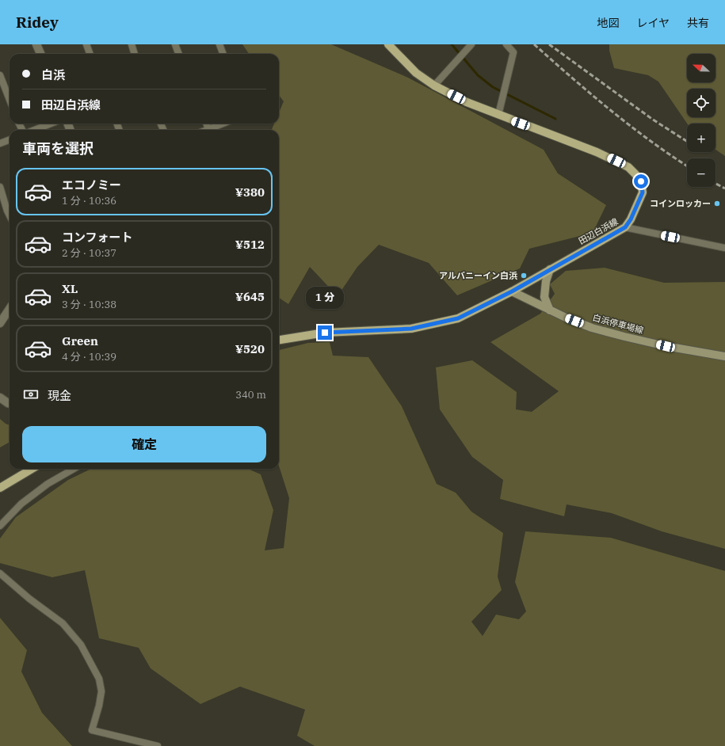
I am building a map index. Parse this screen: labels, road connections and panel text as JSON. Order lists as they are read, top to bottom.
{
  "streets": {
    "main road": ["田辺白浜線", "白浜停車場線"]
  },
  "crossings": [
    ["田辺白浜線", "白浜停車場線"]
  ],
  "places": ["コインロッカー", "アルバニーイン白浜"],
  "north": "left",
  "page": {
    "header": "Ridey",
    "nav": ["地図", "レイヤ", "共有"],
    "map_buttons": ["+", "−"],
    "banner": ["白浜", "田辺白浜線"],
    "heading": "車両を選択",
    "list": [
      {
        "name": "エコノミー",
        "note": "1 分 · 10:36",
        "value": "¥380"
      },
      {
        "name": "コンフォート",
        "note": "2 分 · 10:37",
        "value": "¥512"
      },
      {
        "name": "XL",
        "note": "3 分 · 10:38",
        "value": "¥645"
      },
      {
        "name": "Green",
        "note": "4 分 · 10:39",
        "value": "¥520"
      }
    ],
    "bubble": "1 分",
    "pay": ["現金", "340 m"],
    "buttons": "確定"
  }
}
